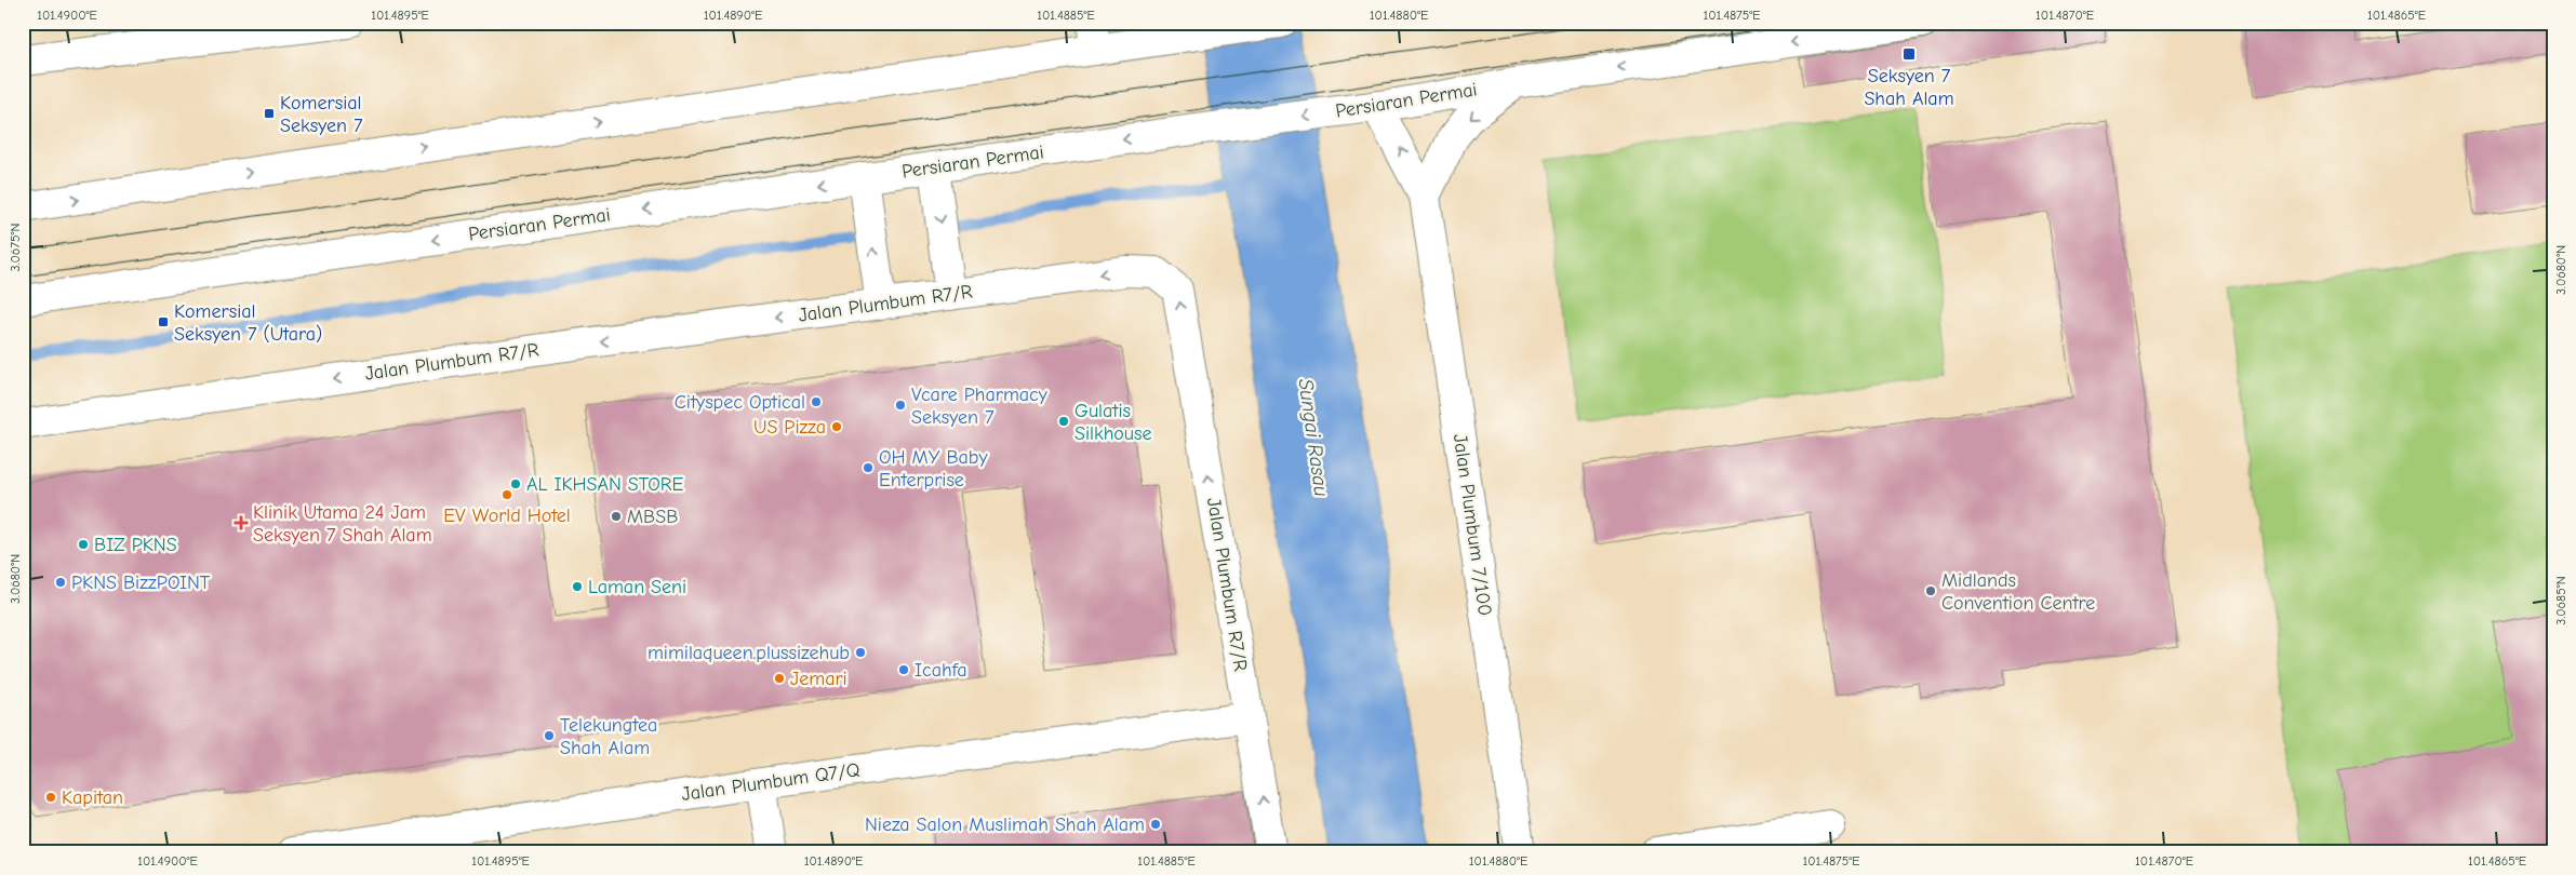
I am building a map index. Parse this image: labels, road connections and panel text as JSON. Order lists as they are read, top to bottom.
{
  "streets": {
    "street": [
      "Persiaran Permai",
      "Jalan Plumbum R7/R",
      "Jalan Plumbum 7/100",
      "Jalan Plumbum Q7/Q"
    ]
  },
  "crossings": [
    ["Jalan Plumbum R7/R", "Jalan Plumbum Q7/Q"]
  ],
  "water": ["Sungai Rasau"],
  "places": {
    "transit": ["Seksyen 7 Shah Alam", "Komersial Seksyen 7", "Komersial Seksyen 7 (Utara)"],
    "other": [
      "Cityspec Optical",
      "Vcare Pharmacy Seksyen 7",
      "Gulatis Silkhouse",
      "US Pizza",
      "OH MY Baby Enterprise",
      "AL IKHSAN STORE",
      "EV World Hotel",
      "MBSB",
      "BIZ PKNS",
      "PKNS BizzPOINT",
      "Laman Seni",
      "Midlands Convention Centre",
      "mimilaqueen.plussizehub",
      "Icahfa",
      "Jemari",
      "Telekungtea Shah Alam",
      "Kapitan",
      "Nieza Salon Muslimah Shah Alam"
    ],
    "health": ["Klinik Utama 24 Jam Seksyen 7 Shah Alam"]
  },
  "coordinates": [
    "101.4900°E",
    "101.4895°E",
    "101.4890°E",
    "101.4885°E",
    "101.4880°E",
    "101.4875°E",
    "101.4870°E",
    "101.4865°E",
    "3.0675°N",
    "3.0680°N",
    "3.0685°N"
  ]
}
